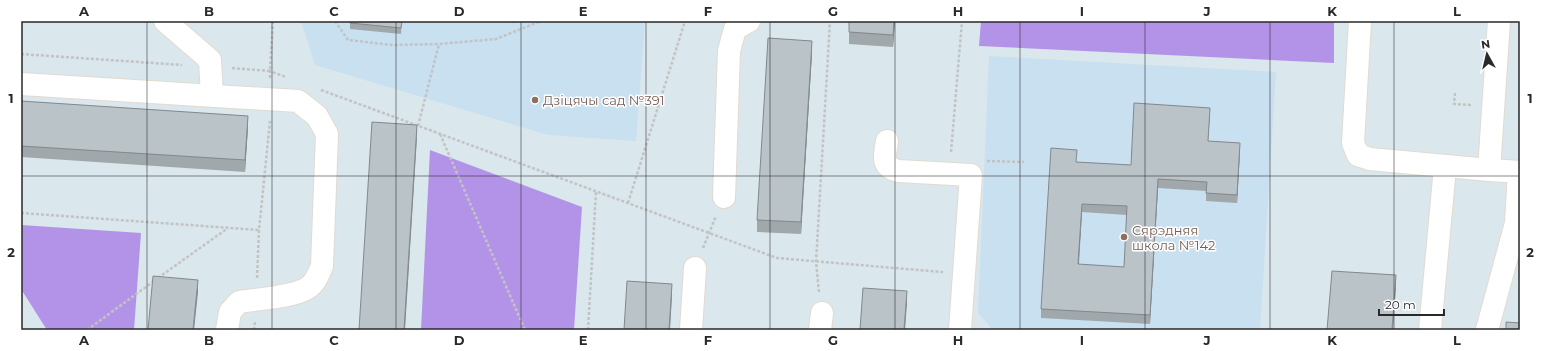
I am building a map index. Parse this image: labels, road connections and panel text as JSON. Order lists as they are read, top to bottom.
{
  "places": ["Дзіцячы сад №391", "Сярэдняя школа №142"],
  "scale_bar": "20 m",
  "north": "top",
  "grid": {
    "columns": [
      "A",
      "B",
      "C",
      "D",
      "E",
      "F",
      "G",
      "H",
      "I",
      "J",
      "K",
      "L"
    ],
    "rows": ["1", "2"]
  }
}
